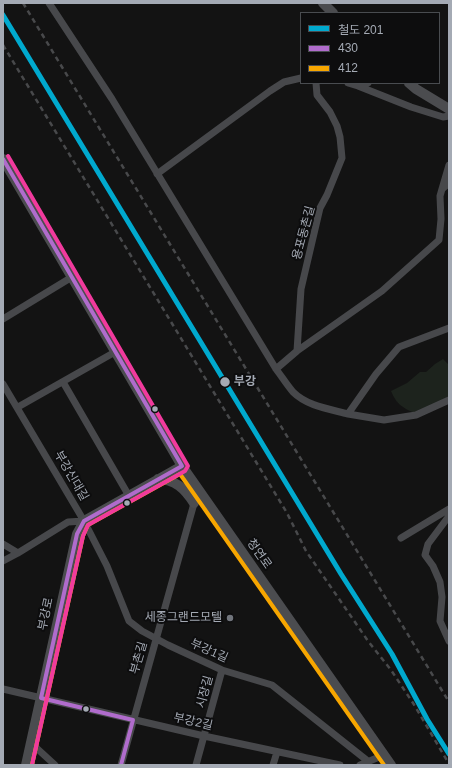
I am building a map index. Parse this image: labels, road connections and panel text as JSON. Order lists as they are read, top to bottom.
{
  "streets": {
    "main road": ["청연로", "부강로"],
    "street": [
      "용포동촌길",
      "부강신대길",
      "부강1길",
      "부촌길",
      "시장길",
      "부강2길"
    ]
  },
  "crossings": [
    ["부강신대길", "부강로"],
    ["부강신대길", "부강1길"],
    ["청연로", "부촌길"],
    ["부강로", "부강1길"],
    ["부강로", "부강2길"],
    ["부강1길", "부촌길"],
    ["부강1길", "시장길"],
    ["부촌길", "부강2길"],
    ["시장길", "부강2길"]
  ],
  "places": ["부강", "세종그랜드모텔"],
  "lines": ["rail line 201", "transit line 430", "transit line 412"],
  "legend": ["철도 201", "430", "412"]
}
